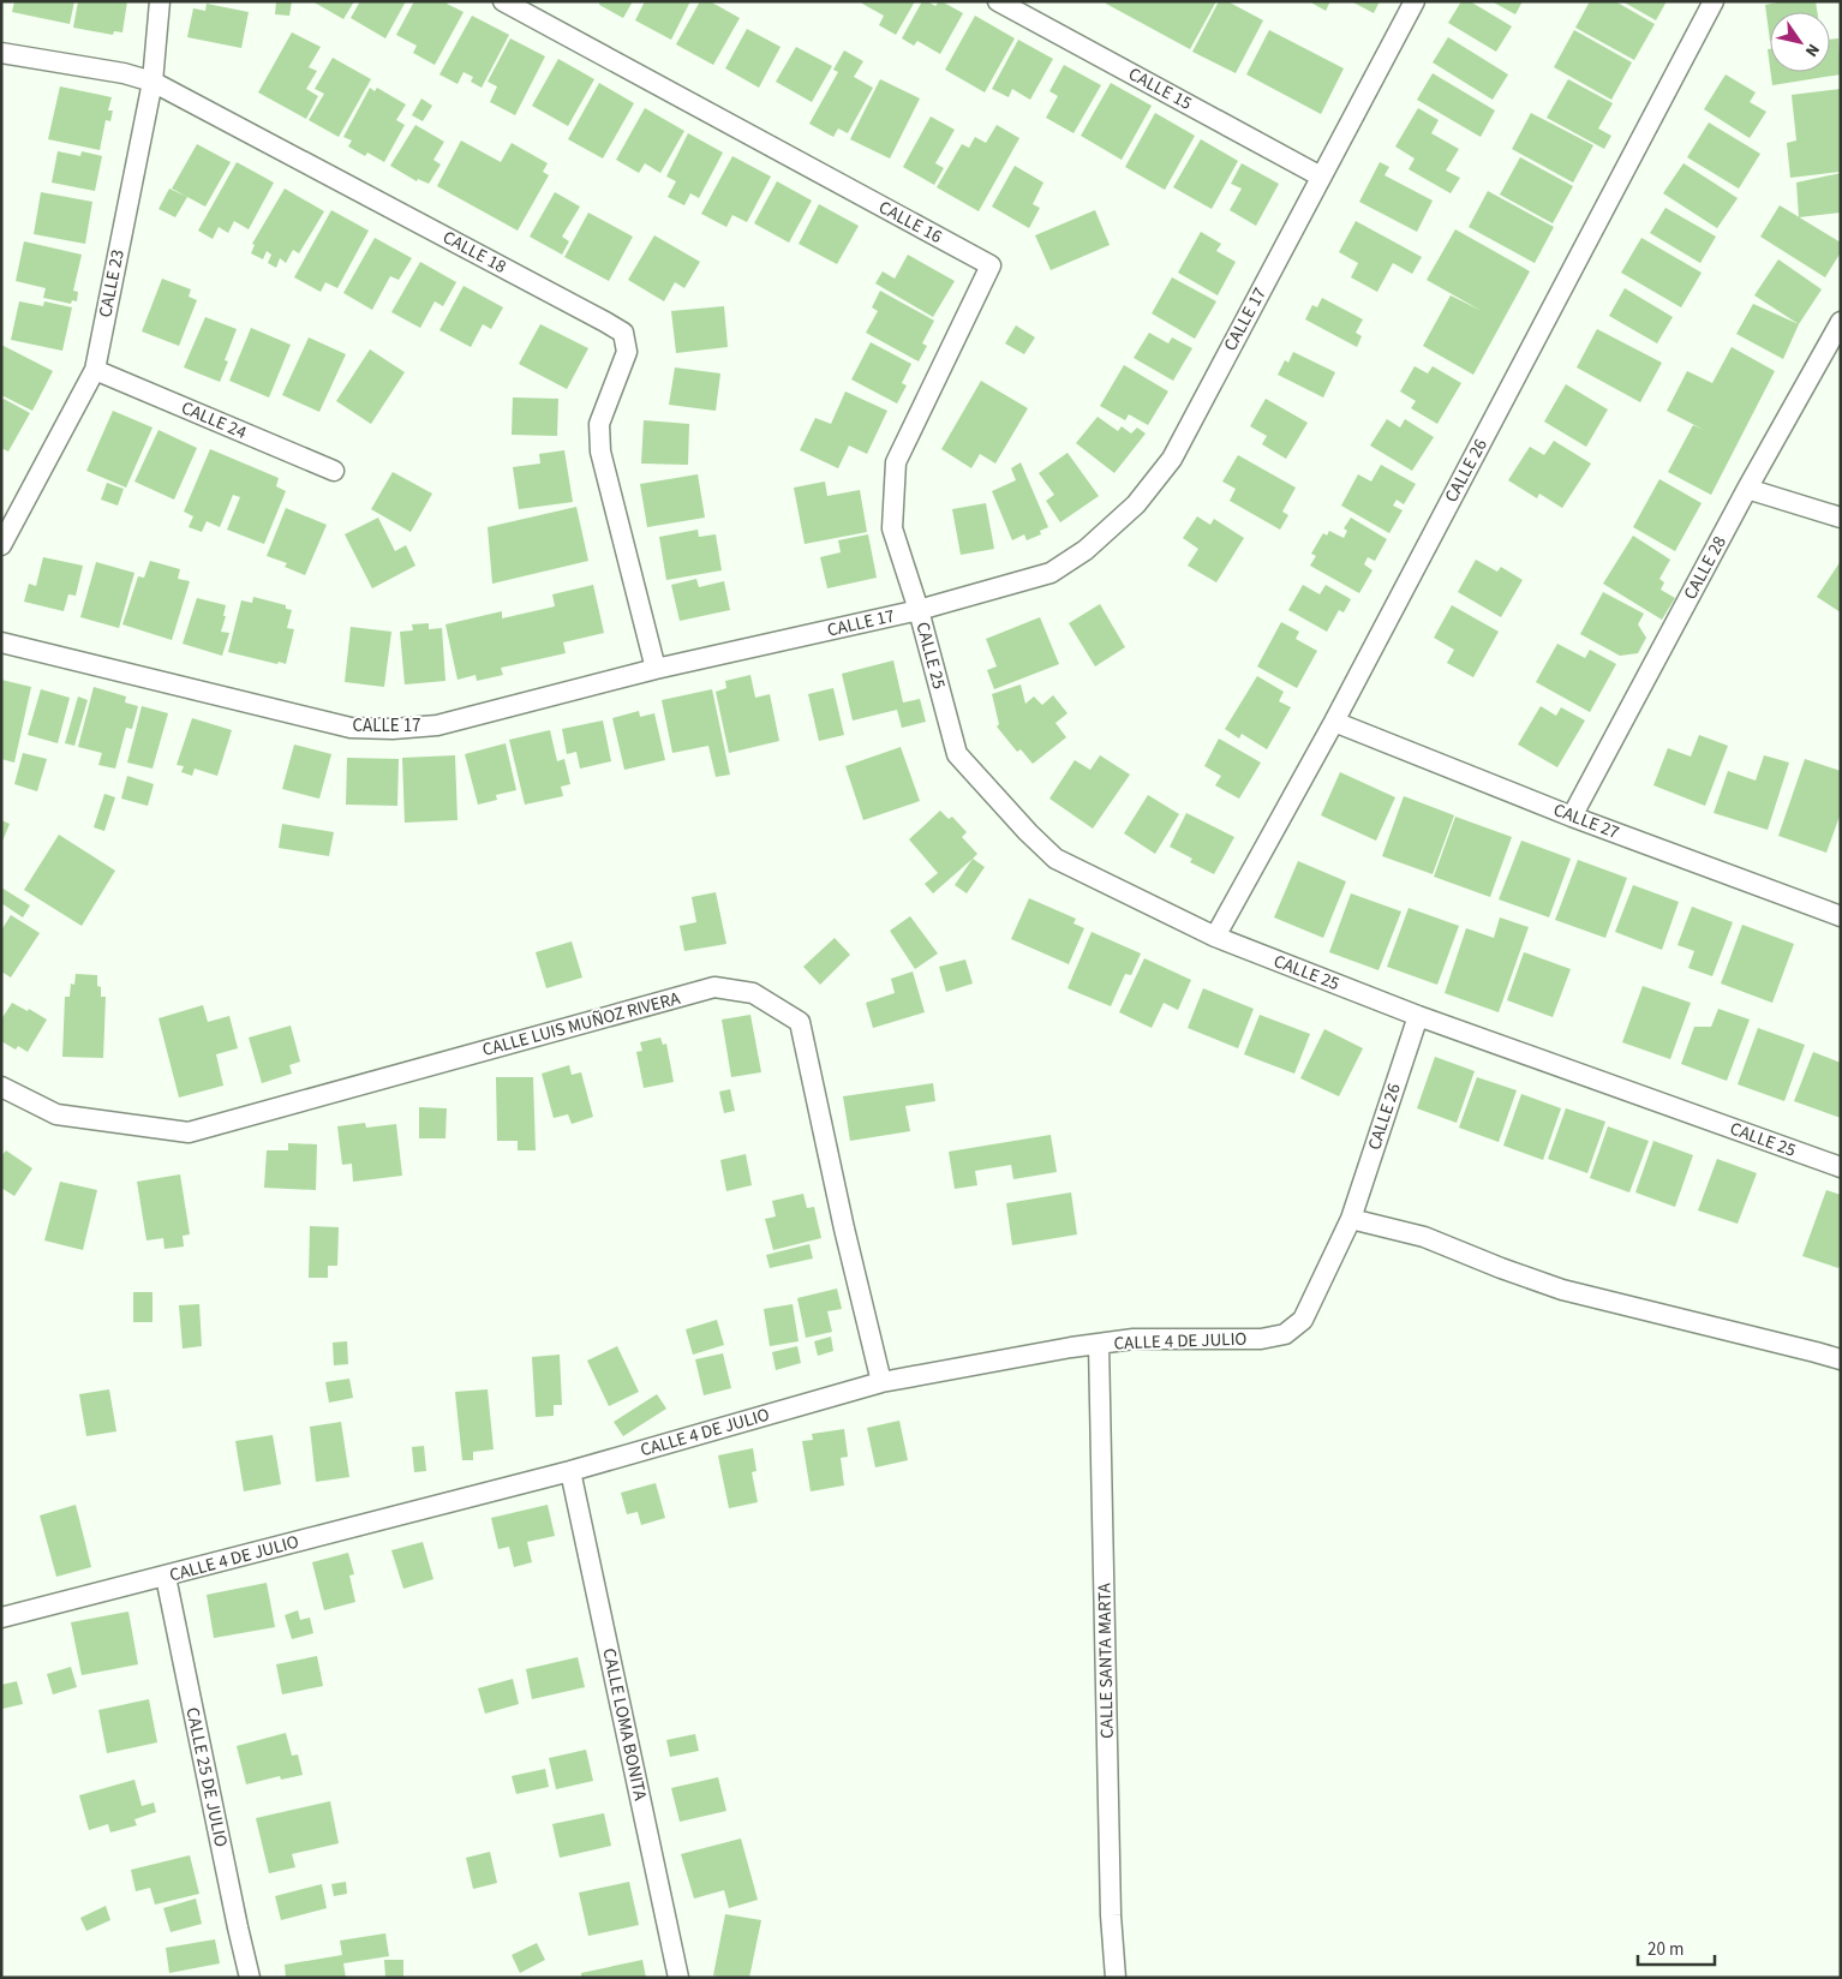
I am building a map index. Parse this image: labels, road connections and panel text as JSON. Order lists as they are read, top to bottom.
{
  "streets": {
    "street": [
      "CALLE 15",
      "CALLE 16",
      "CALLE 18",
      "CALLE 23",
      "CALLE 17",
      "CALLE 24",
      "CALLE 26",
      "CALLE 28",
      "CALLE 25",
      "CALLE 27",
      "CALLE LUIS MUÑOZ RIVERA",
      "CALLE 4 DE JULIO",
      "CALLE SANTA MARTA",
      "CALLE LOMA BONITA",
      "CALLE 25 DE JULIO"
    ]
  },
  "crossings": [
    ["CALLE 15", "CALLE 17"],
    ["CALLE 16", "CALLE 17"],
    ["CALLE 16", "CALLE 25"],
    ["CALLE 18", "CALLE 23"],
    ["CALLE 18", "CALLE 17"],
    ["CALLE 23", "CALLE 24"],
    ["CALLE 17", "CALLE 25"],
    ["CALLE 26", "CALLE 25"],
    ["CALLE 26", "CALLE 27"],
    ["CALLE 26", "CALLE 4 DE JULIO"],
    ["CALLE 28", "CALLE 27"],
    ["CALLE LUIS MUÑOZ RIVERA", "CALLE 4 DE JULIO"],
    ["CALLE 4 DE JULIO", "CALLE SANTA MARTA"],
    ["CALLE 4 DE JULIO", "CALLE LOMA BONITA"],
    ["CALLE 4 DE JULIO", "CALLE 25 DE JULIO"]
  ],
  "scale_bar": "20 m",
  "north": "bottom right"
}
